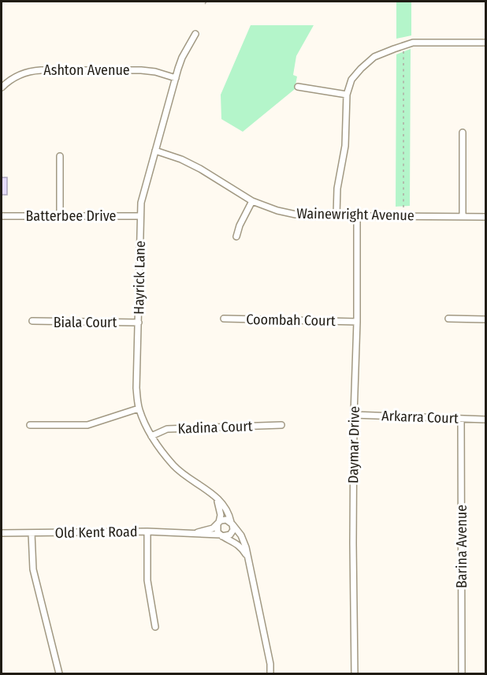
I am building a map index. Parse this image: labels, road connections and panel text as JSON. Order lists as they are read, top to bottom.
{
  "streets": {
    "street": [
      "Ashton Avenue",
      "Wainewright Avenue",
      "Batterbee Drive",
      "Hayrick Lane",
      "Coombah Court",
      "Biala Court",
      "Arkarra Court",
      "Kadina Court",
      "Daymar Drive",
      "Old Kent Road",
      "Barina Avenue"
    ]
  },
  "crossings": [
    ["Ashton Avenue", "Hayrick Lane"],
    ["Wainewright Avenue", "Hayrick Lane"],
    ["Wainewright Avenue", "Daymar Drive"],
    ["Batterbee Drive", "Hayrick Lane"],
    ["Hayrick Lane", "Biala Court"],
    ["Hayrick Lane", "Kadina Court"],
    ["Hayrick Lane", "Old Kent Road"],
    ["Coombah Court", "Daymar Drive"],
    ["Arkarra Court", "Daymar Drive"],
    ["Arkarra Court", "Barina Avenue"]
  ]
}
